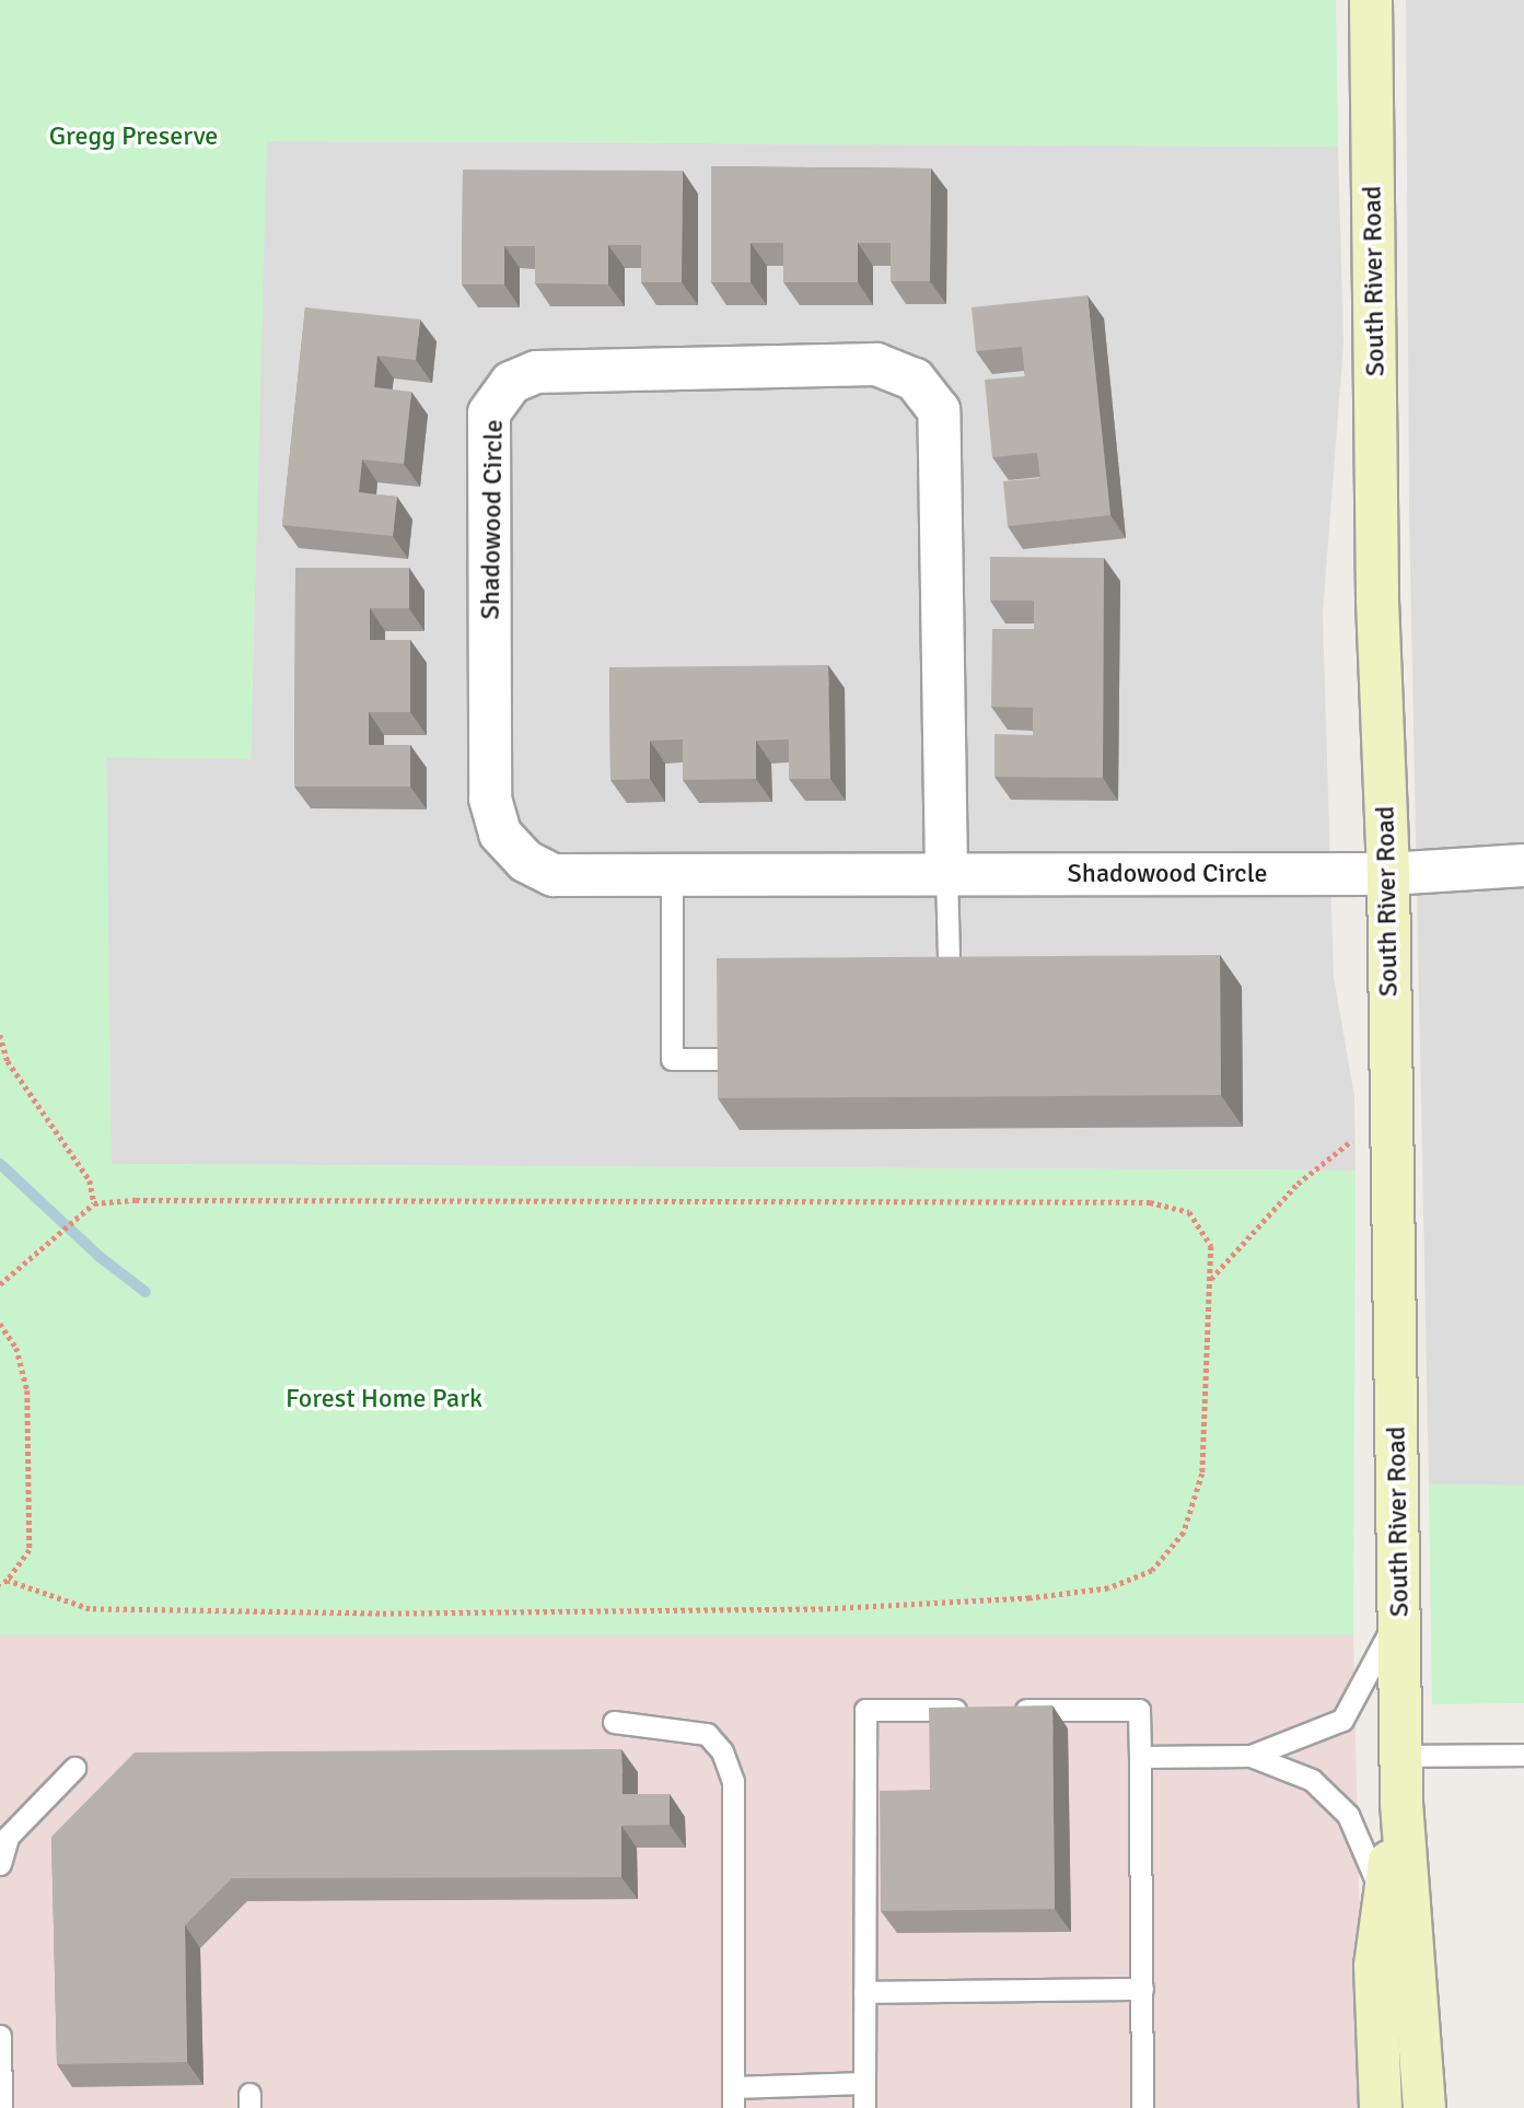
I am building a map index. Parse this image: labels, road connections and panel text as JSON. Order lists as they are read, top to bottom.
{
  "streets": {
    "street": ["South River Road", "Shadowood Circle"]
  },
  "crossings": [
    ["South River Road", "Shadowood Circle"]
  ],
  "parks": ["Gregg Preserve", "Forest Home Park"]
}
